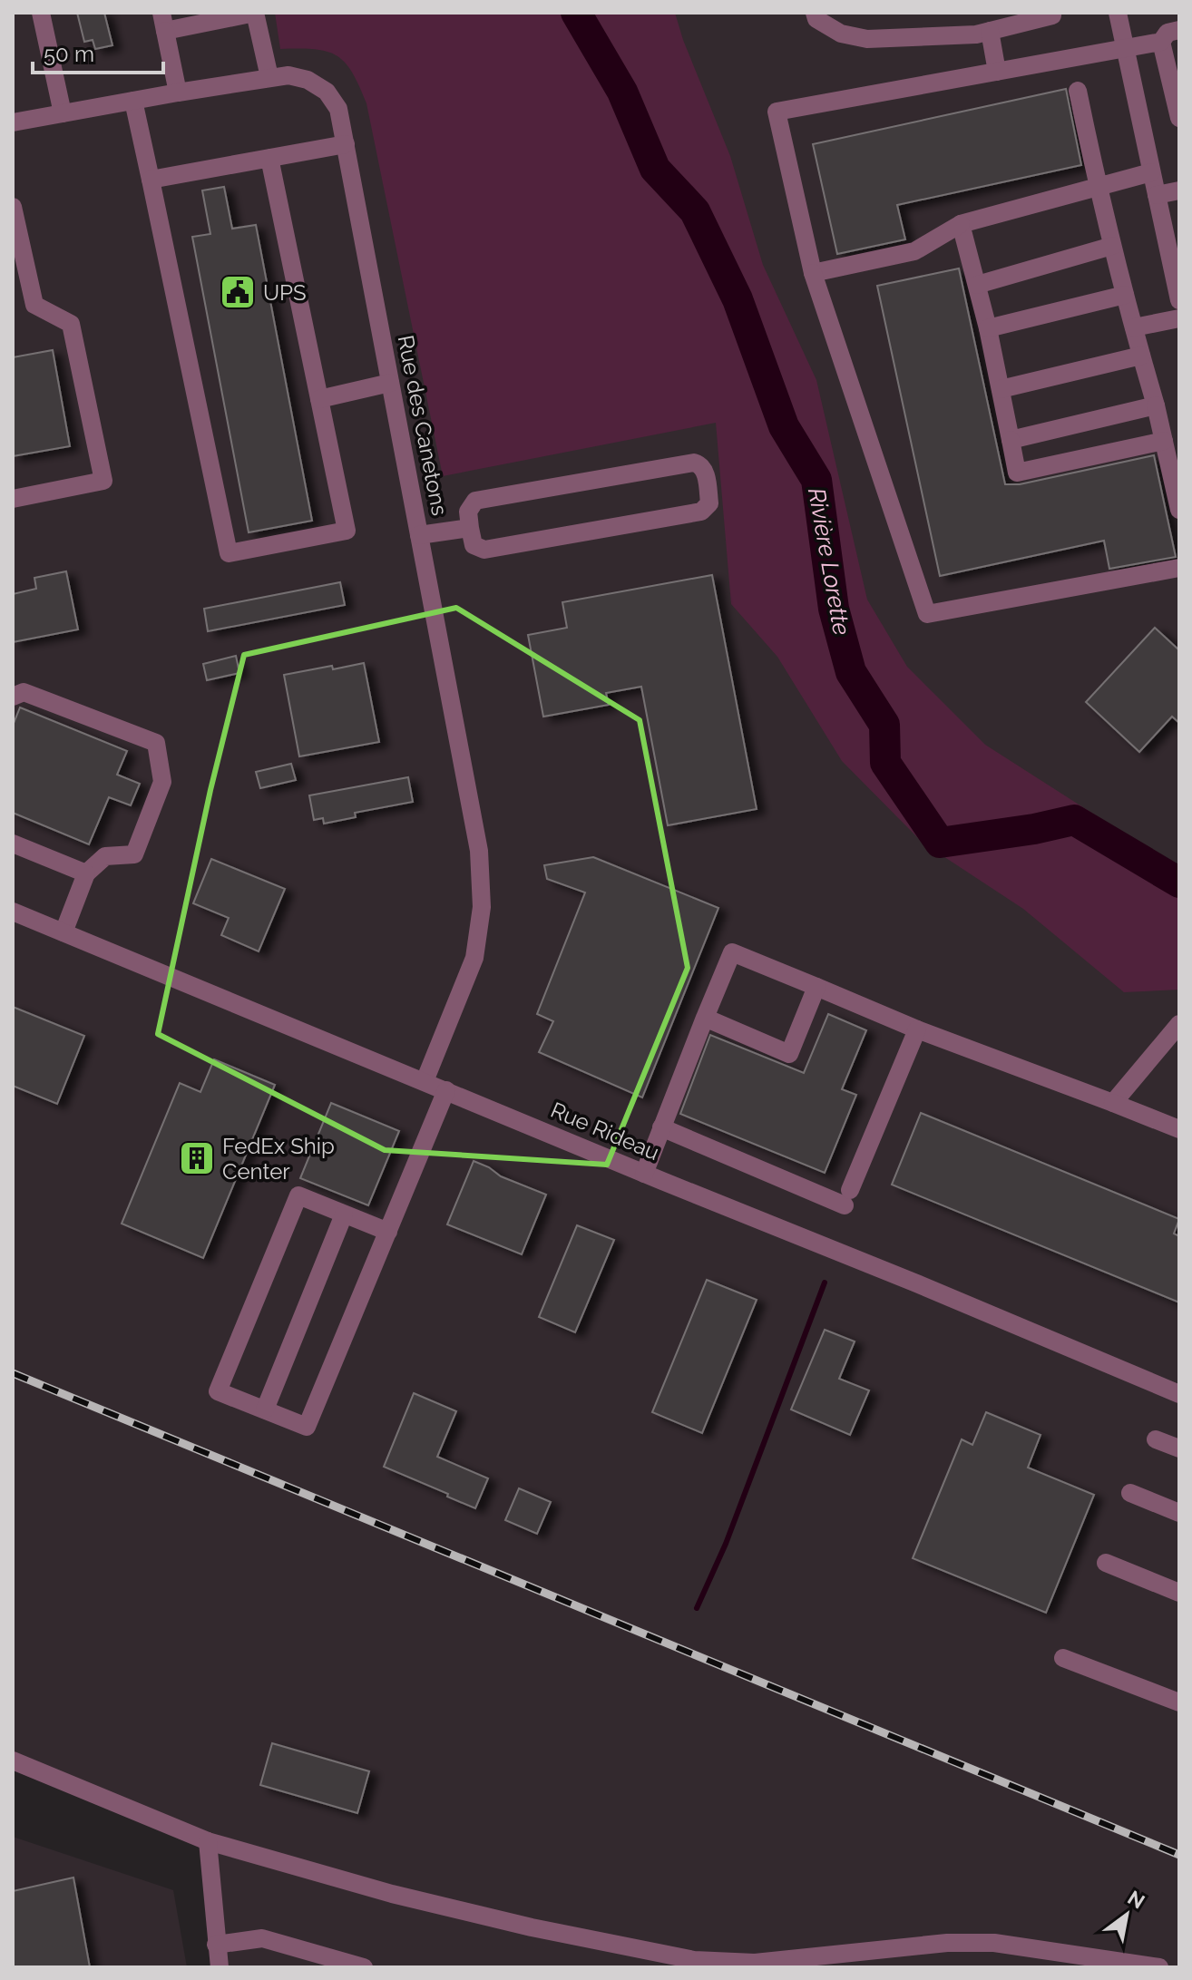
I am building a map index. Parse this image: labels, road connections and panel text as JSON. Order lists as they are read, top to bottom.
{
  "streets": {
    "street": ["Rue des Canetons", "Rue Rideau"]
  },
  "crossings": [
    ["Rue des Canetons", "Rue Rideau"]
  ],
  "water": ["Rivière Lorette"],
  "places": {
    "public building": ["UPS"],
    "building": ["FedEx Ship Center"]
  },
  "scale_bar": "50 m",
  "north": "top right"
}
